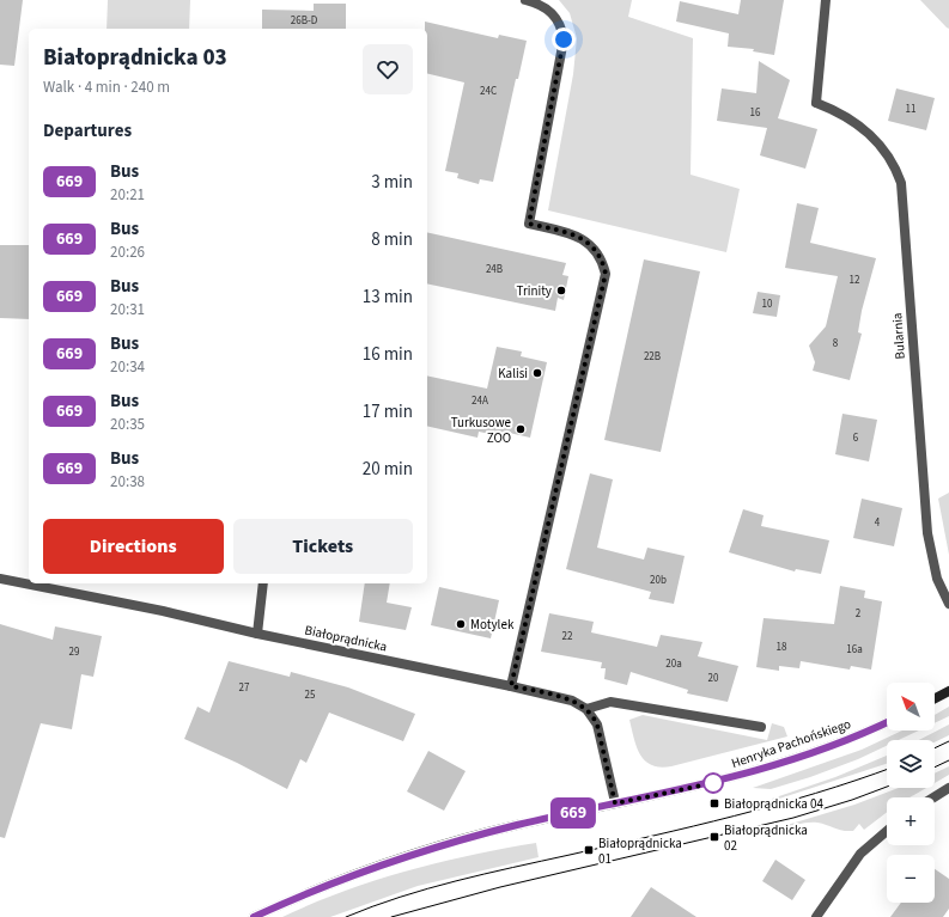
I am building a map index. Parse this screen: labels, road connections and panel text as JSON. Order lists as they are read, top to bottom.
{
  "streets": {
    "street": ["Bularnia", "Białoprądnicka", "Henryka Pachońskiego"]
  },
  "places": {
    "other": [
      "Trinity",
      "Kalisi",
      "Turkusowe ZOO",
      "Motylek"
    ],
    "transit": ["Białoprądnicka 04", "Białoprądnicka 02", "Białoprądnicka 01"]
  },
  "lines": ["bus line 669"],
  "house_numbers": [
    "26B-D",
    "24C",
    "11",
    "16",
    "24B",
    "12",
    "10",
    "8",
    "22B",
    "24A",
    "6",
    "4",
    "20b",
    "2",
    "22",
    "18",
    "16a",
    "29",
    "20a",
    "20",
    "27",
    "25"
  ],
  "north": "top left",
  "page": {
    "on_map": "669",
    "heading": [
      ["Białoprądnicka 03", "Walk · 4 min · 240 m"],
      "Departures"
    ],
    "list": [
      {
        "mark": "669",
        "name": "Bus",
        "note": "20:21",
        "value": "3 min"
      },
      {
        "mark": "669",
        "name": "Bus",
        "note": "20:26",
        "value": "8 min"
      },
      {
        "mark": "669",
        "name": "Bus",
        "note": "20:31",
        "value": "13 min"
      },
      {
        "mark": "669",
        "name": "Bus",
        "note": "20:34",
        "value": "16 min"
      },
      {
        "mark": "669",
        "name": "Bus",
        "note": "20:35",
        "value": "17 min"
      },
      {
        "mark": "669",
        "name": "Bus",
        "note": "20:38",
        "value": "20 min"
      }
    ],
    "buttons": ["Directions", "Tickets"],
    "map_buttons": ["+", "−"]
  }
}
